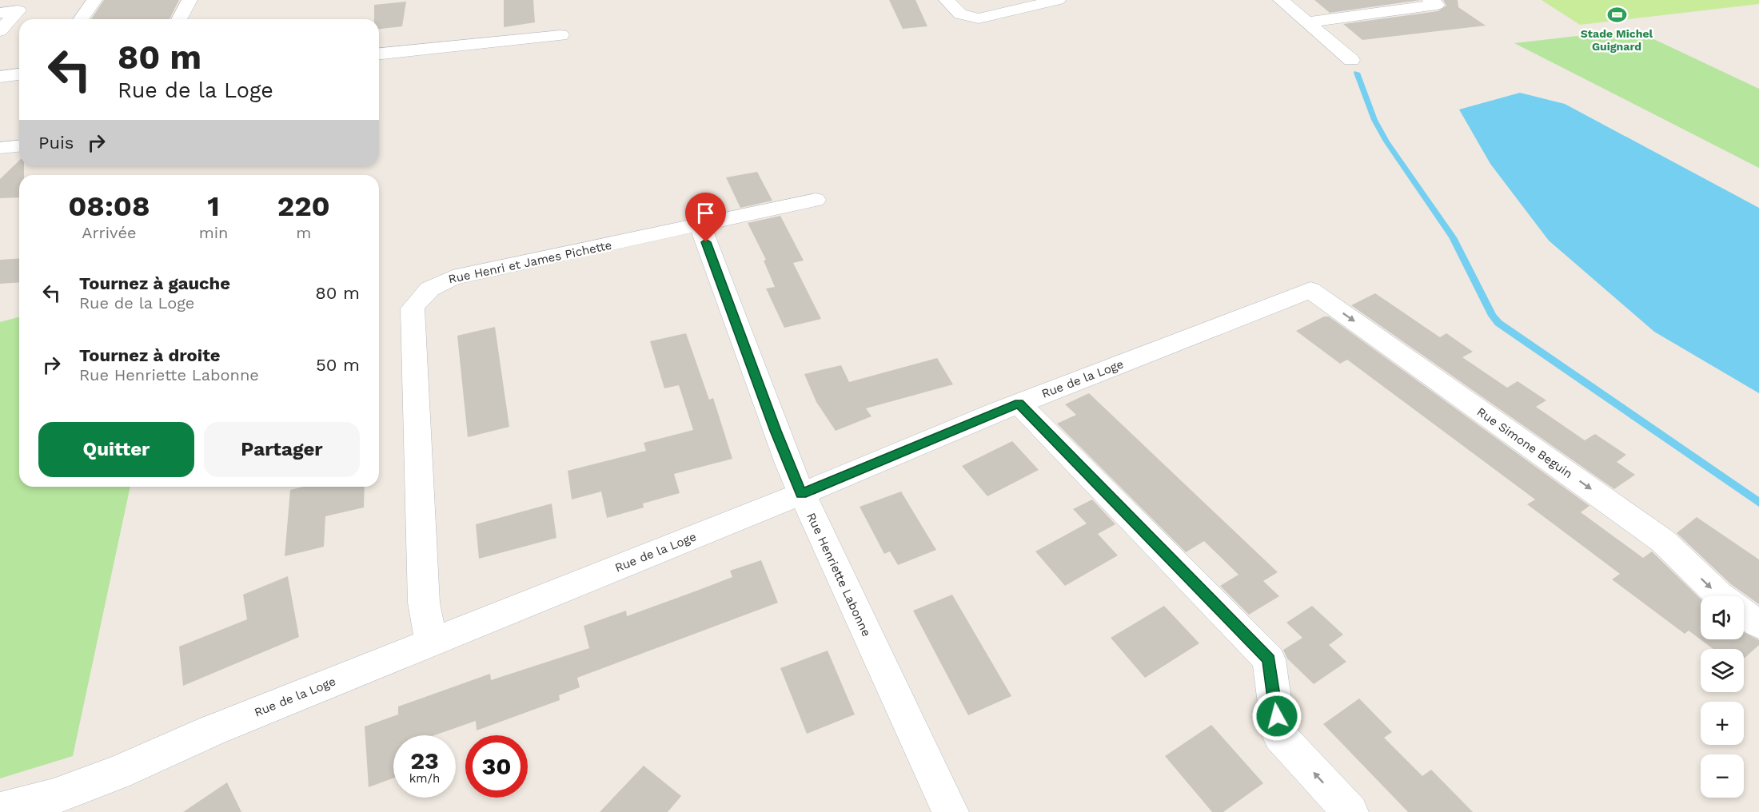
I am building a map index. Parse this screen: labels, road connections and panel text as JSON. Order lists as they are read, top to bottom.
{
  "streets": {
    "street": [
      "Rue Henri et James Pichette",
      "Rue de la Loge",
      "Rue Simone Beguin",
      "Rue Henriette Labonne"
    ]
  },
  "crossings": [
    ["Rue Henri et James Pichette", "Rue de la Loge"],
    ["Rue Henri et James Pichette", "Rue Henriette Labonne"],
    ["Rue de la Loge", "Rue Simone Beguin"],
    ["Rue de la Loge", "Rue Henriette Labonne"]
  ],
  "one_way": ["Rue Simone Beguin"],
  "places": {
    "sports": ["Stade Michel Guignard"]
  },
  "page": {
    "turn": ["80 m", "Rue de la Loge"],
    "then": "Puis",
    "eta": [
      "08:08",
      "Arrivée",
      "1",
      "min",
      "220",
      "m"
    ],
    "list": [
      {
        "name": "Tournez à gauche",
        "note": "Rue de la Loge",
        "value": "80 m"
      },
      {
        "name": "Tournez à droite",
        "note": "Rue Henriette Labonne",
        "value": "50 m"
      }
    ],
    "buttons": ["Quitter", "Partager"],
    "map_buttons": ["+", "−"],
    "speed": "23 km/h",
    "limit": "30"
  }
}
